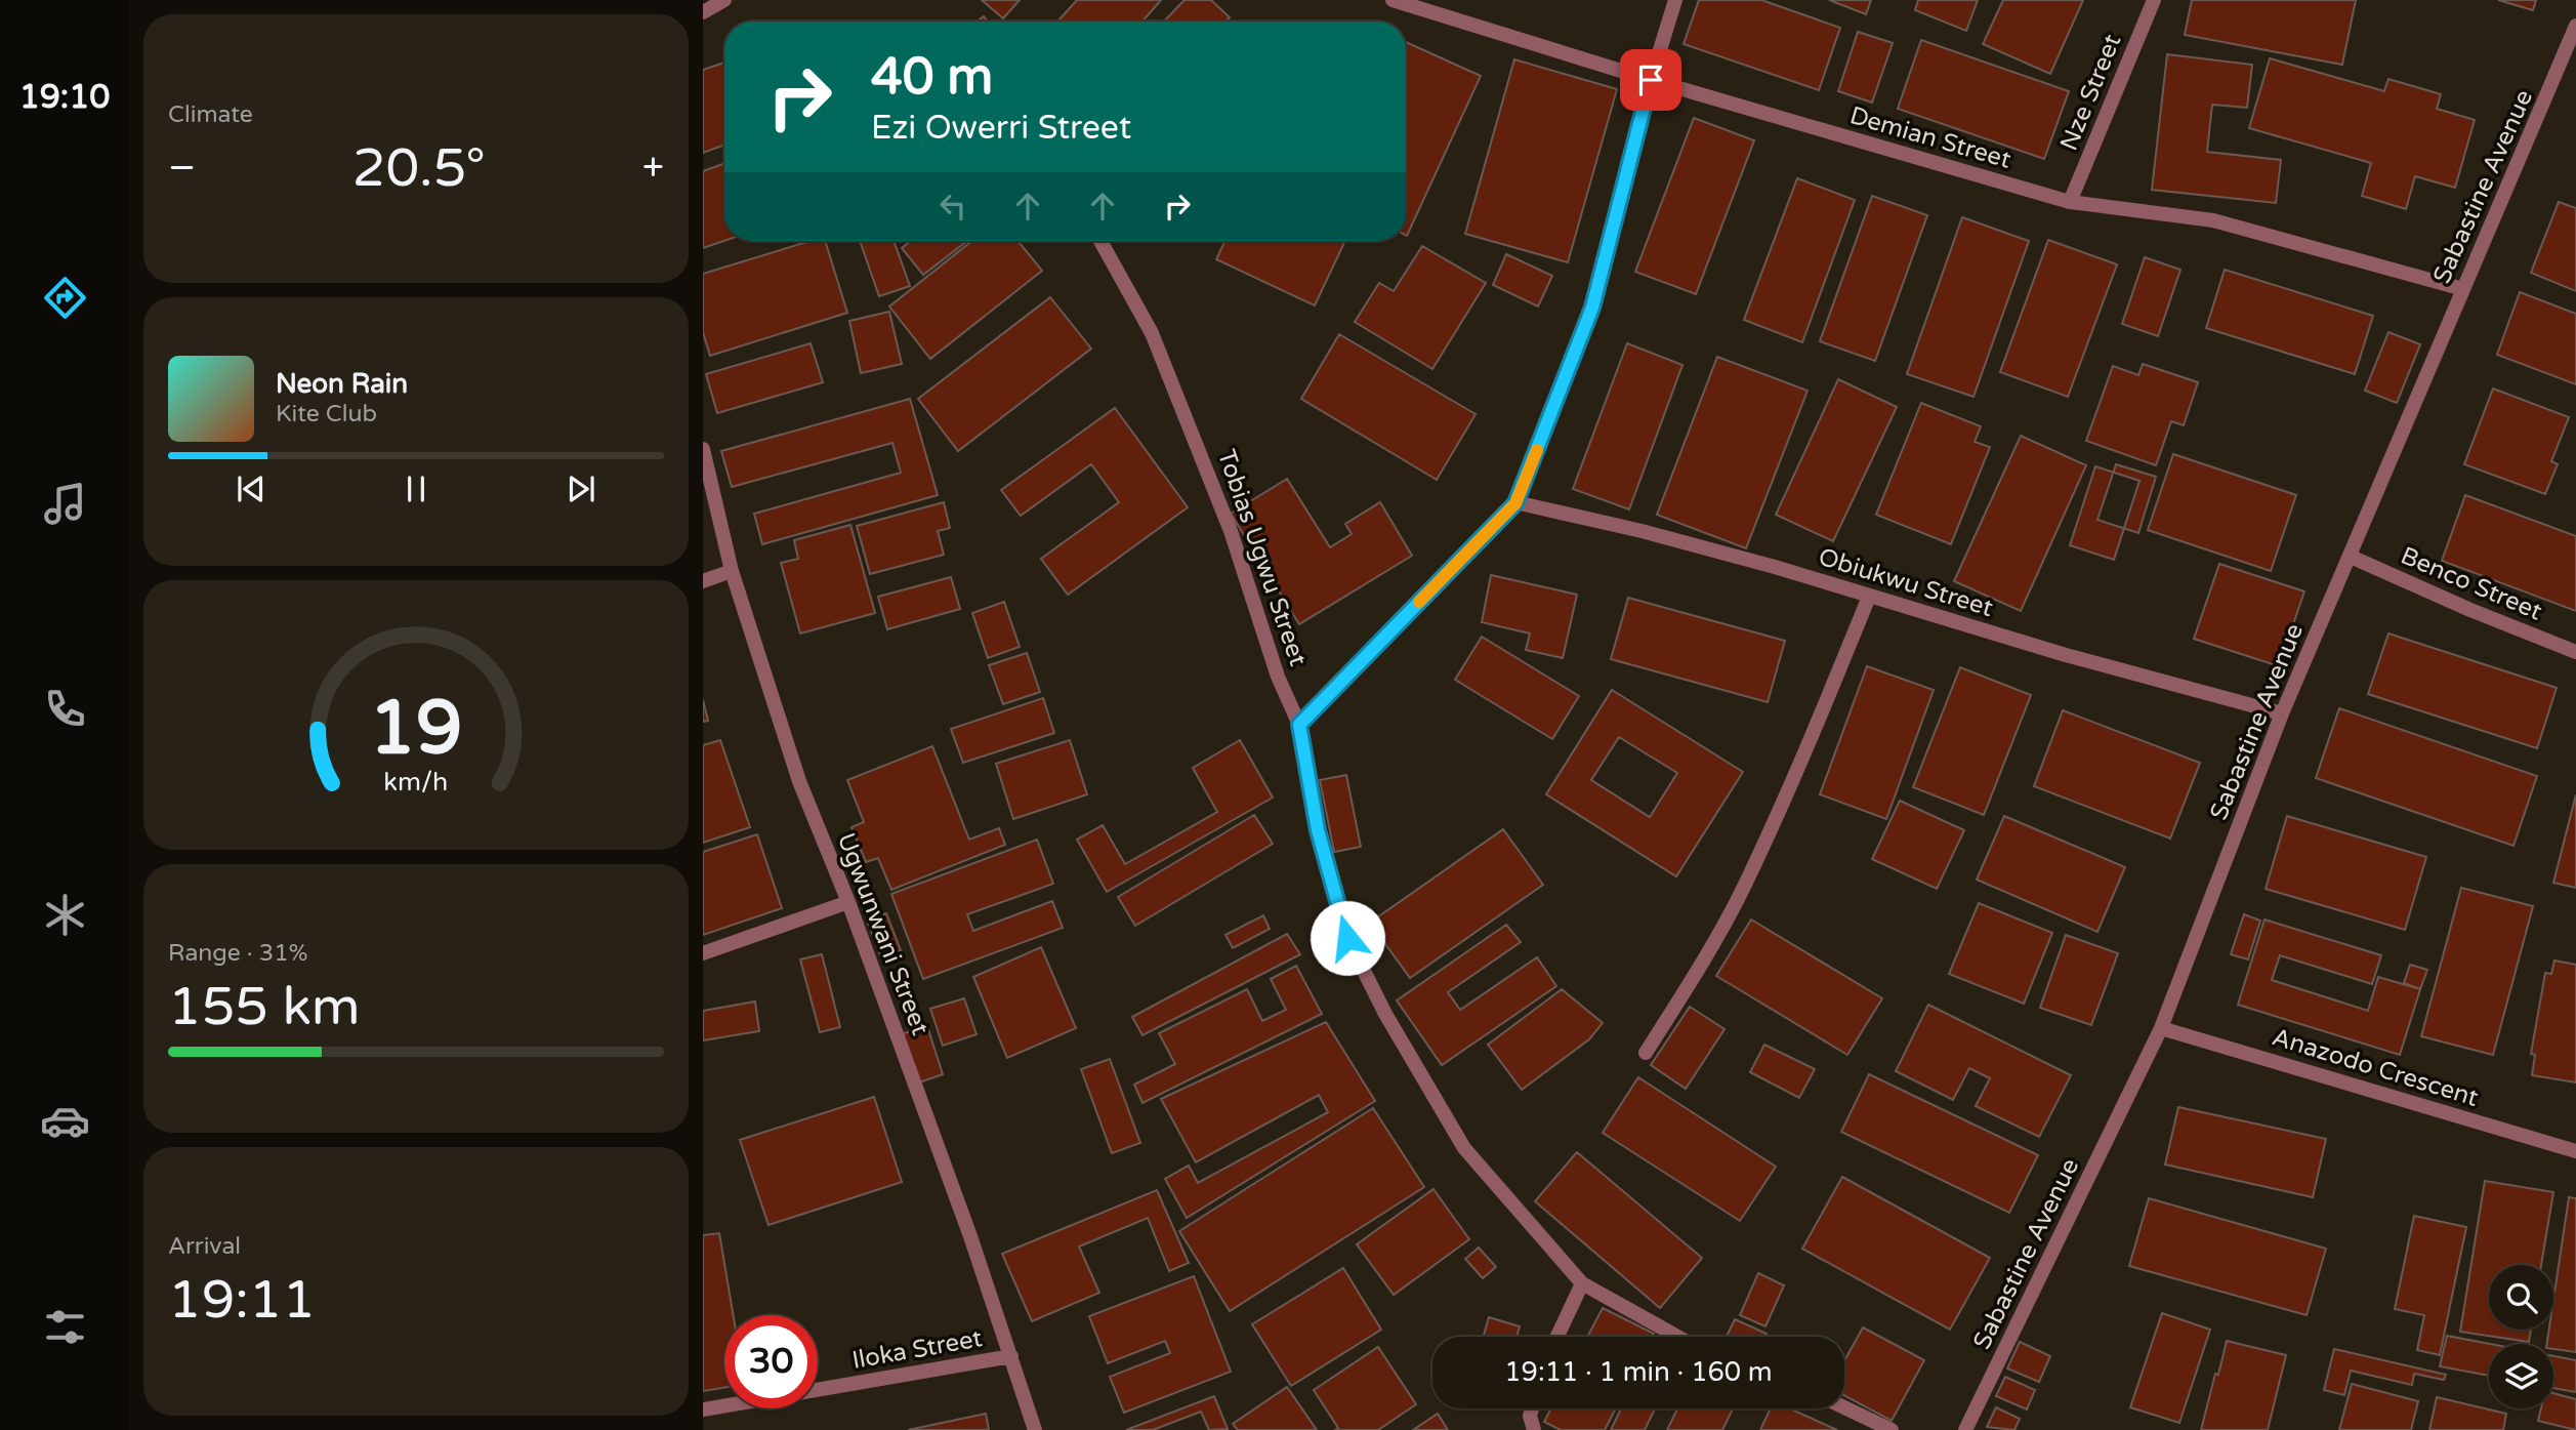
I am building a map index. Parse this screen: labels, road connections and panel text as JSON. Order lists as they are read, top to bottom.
{
  "streets": {
    "street": [
      "Nze Street",
      "Demian Street",
      "Sabastine Avenue",
      "Tobias Ugwu Street",
      "Obiukwu Street",
      "Benco Street",
      "Ugwunwani Street",
      "Anazodo Crescent",
      "Iloka Street"
    ]
  },
  "crossings": [
    ["Nze Street", "Demian Street"],
    ["Demian Street", "Sabastine Avenue"],
    ["Sabastine Avenue", "Obiukwu Street"],
    ["Sabastine Avenue", "Benco Street"],
    ["Sabastine Avenue", "Anazodo Crescent"],
    ["Ugwunwani Street", "Iloka Street"]
  ],
  "page": {
    "tabs": "19:10",
    "tile": [
      "Climate",
      ["Range · 31%", "155 km"],
      ["Arrival", "19:11"]
    ],
    "turn": ["40 m", "Ezi Owerri Street"],
    "heat": ["−", "20.5°", "+"],
    "song": ["Neon Rain", "Kite Club"],
    "limit": "30",
    "trip": "19:11 · 1 min · 160 m",
    "gauge": ["19", "km/h"]
  }
}
